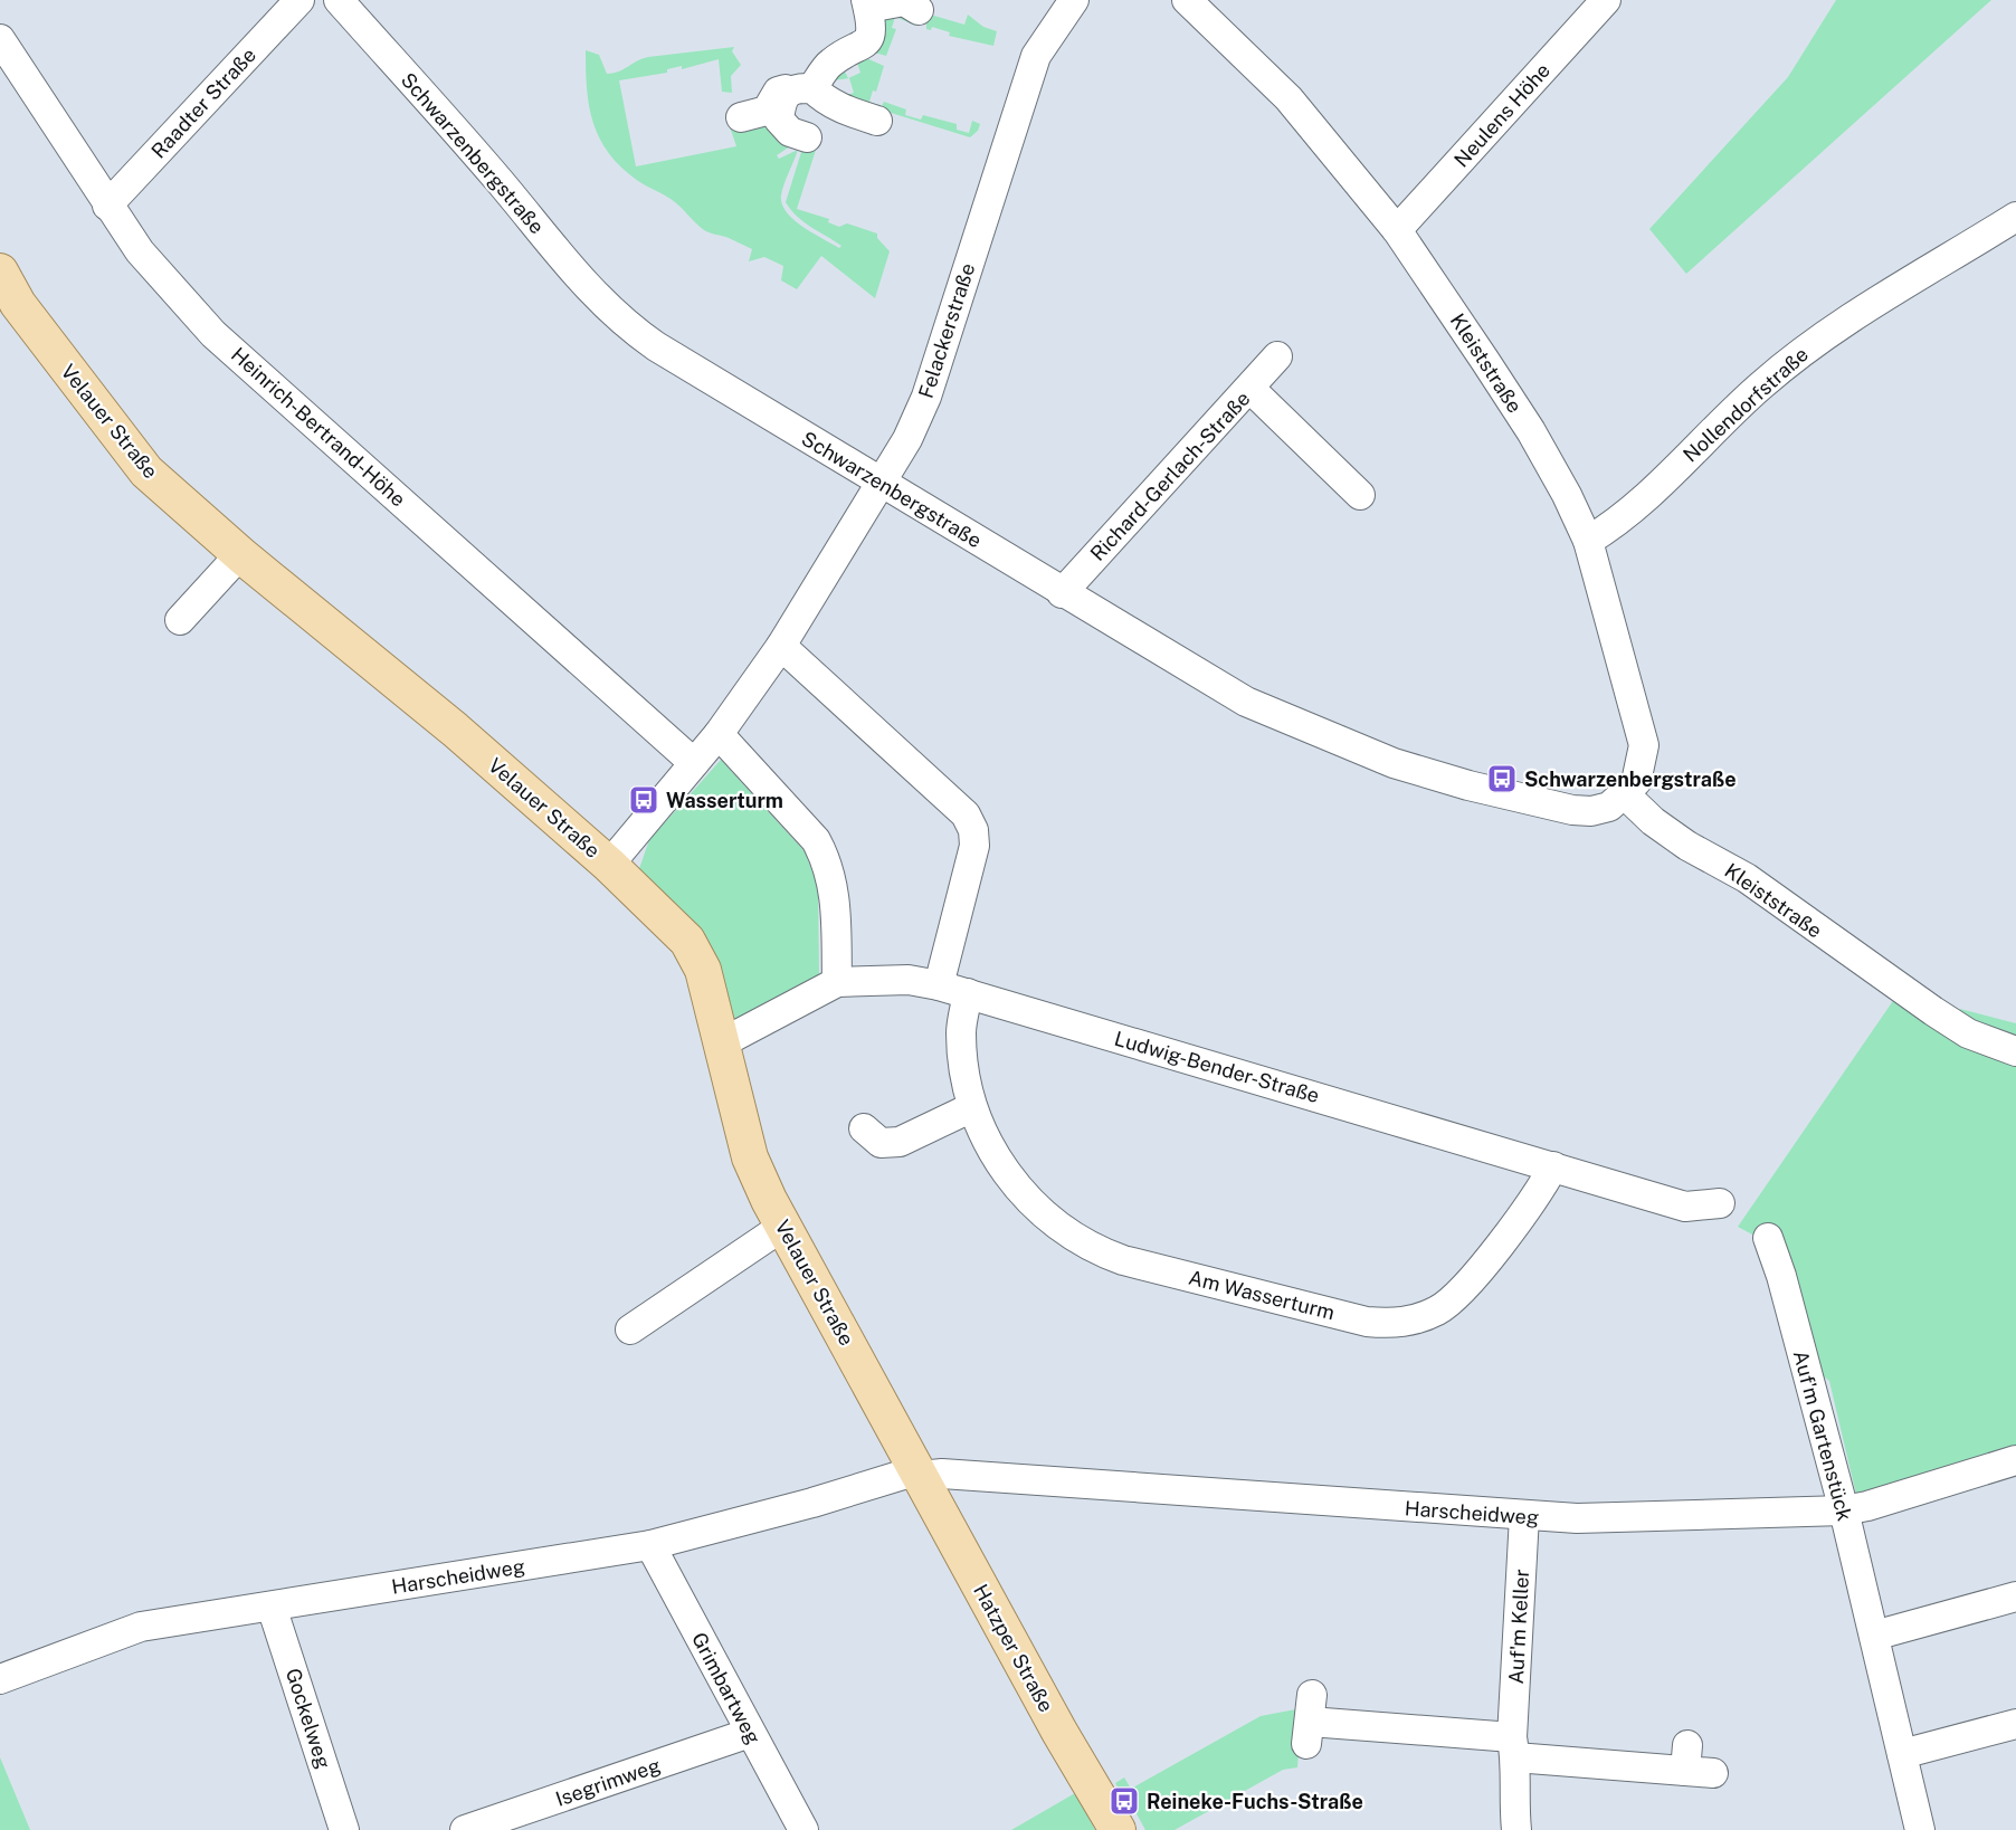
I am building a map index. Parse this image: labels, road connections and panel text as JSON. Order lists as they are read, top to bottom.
{
  "streets": {
    "main road": ["Velauer Straße", "Hatzper Straße"],
    "street": [
      "Raadter Straße",
      "Neulens Höhe",
      "Schwarzenbergstraße",
      "Felackerstraße",
      "Kleiststraße",
      "Nollendorfstraße",
      "Heinrich-Bertrand-Höhe",
      "Richard-Gerlach-Straße",
      "Ludwig-Bender-Straße",
      "Am Wasserturm",
      "Auf'm Gartenstück",
      "Harscheidweg",
      "Auf'm Keller",
      "Grimbartweg",
      "Gockelweg",
      "Isegrimweg"
    ]
  },
  "crossings": [
    ["Raadter Straße", "Heinrich-Bertrand-Höhe"],
    ["Neulens Höhe", "Kleiststraße"],
    ["Schwarzenbergstraße", "Felackerstraße"],
    ["Schwarzenbergstraße", "Kleiststraße"],
    ["Schwarzenbergstraße", "Richard-Gerlach-Straße"],
    ["Felackerstraße", "Velauer Straße"],
    ["Felackerstraße", "Heinrich-Bertrand-Höhe"],
    ["Kleiststraße", "Nollendorfstraße"],
    ["Velauer Straße", "Ludwig-Bender-Straße"],
    ["Velauer Straße", "Harscheidweg"],
    ["Velauer Straße", "Hatzper Straße"],
    ["Ludwig-Bender-Straße", "Am Wasserturm"],
    ["Auf'm Gartenstück", "Harscheidweg"],
    ["Harscheidweg", "Auf'm Keller"],
    ["Harscheidweg", "Hatzper Straße"],
    ["Harscheidweg", "Grimbartweg"],
    ["Harscheidweg", "Gockelweg"],
    ["Grimbartweg", "Isegrimweg"]
  ],
  "places": {
    "bus stop": ["Schwarzenbergstraße", "Wasserturm", "Reineke-Fuchs-Straße"]
  }
}
